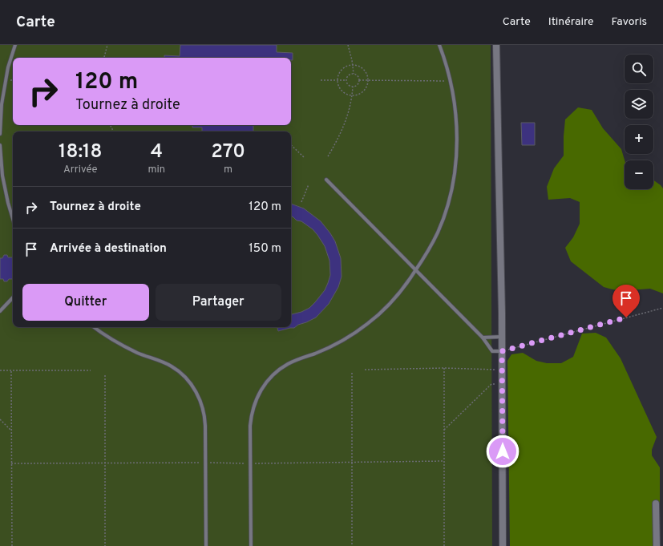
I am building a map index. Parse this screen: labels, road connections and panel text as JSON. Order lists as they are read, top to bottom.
{
  "page": {
    "header": "Carte",
    "nav": ["Carte", "Itinéraire", "Favoris"],
    "map_buttons": ["+", "−"],
    "turn": ["120 m", "Tournez à droite"],
    "eta": [
      "18:18",
      "Arrivée",
      "4",
      "min",
      "270",
      "m"
    ],
    "list": [
      {
        "name": "Tournez à droite",
        "value": "120 m"
      },
      {
        "name": "Arrivée à destination",
        "value": "150 m"
      }
    ],
    "buttons": ["Quitter", "Partager"]
  }
}
